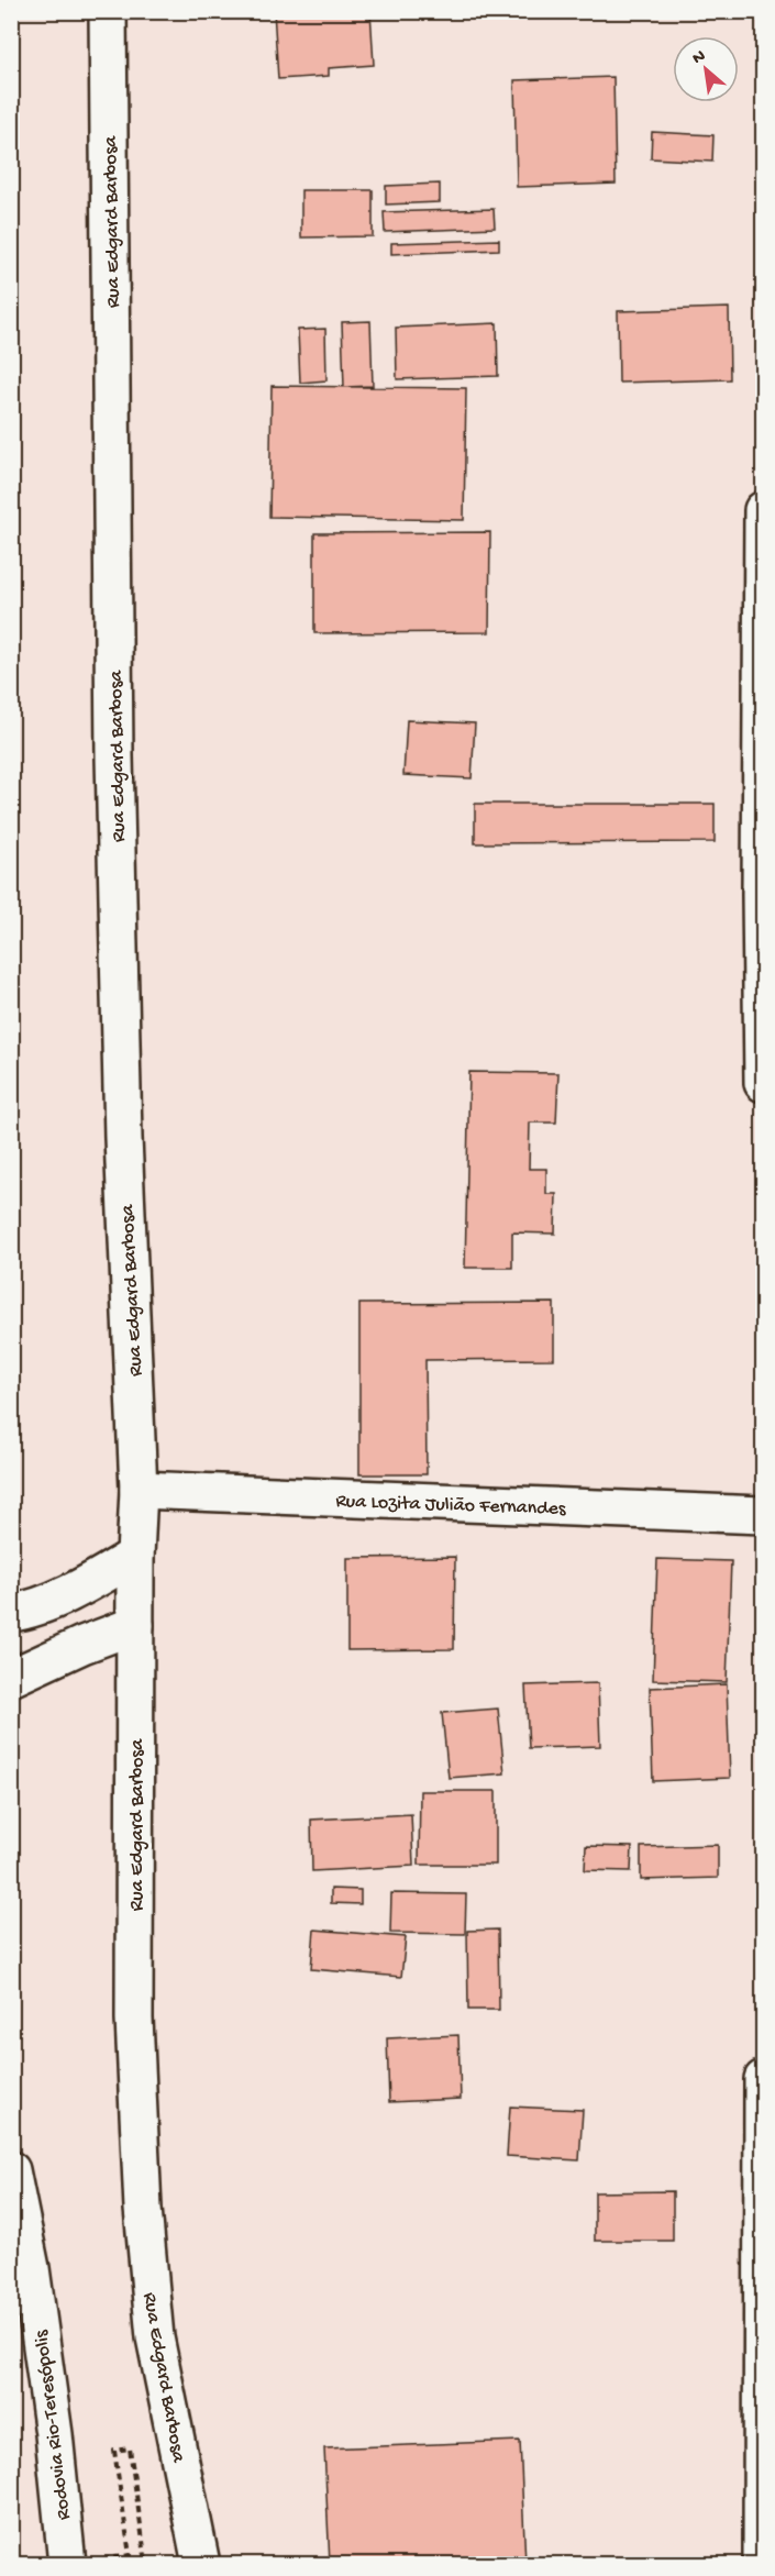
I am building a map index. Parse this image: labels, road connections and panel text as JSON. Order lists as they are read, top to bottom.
{
  "streets": {
    "main road": ["Rua Edgard Barbosa", "Rua Lozita Julião Fernandes", "Rodovia Rio-Teresópolis"]
  },
  "crossings": [
    ["Rua Edgard Barbosa", "Rua Lozita Julião Fernandes"]
  ],
  "north": "top left"
}
